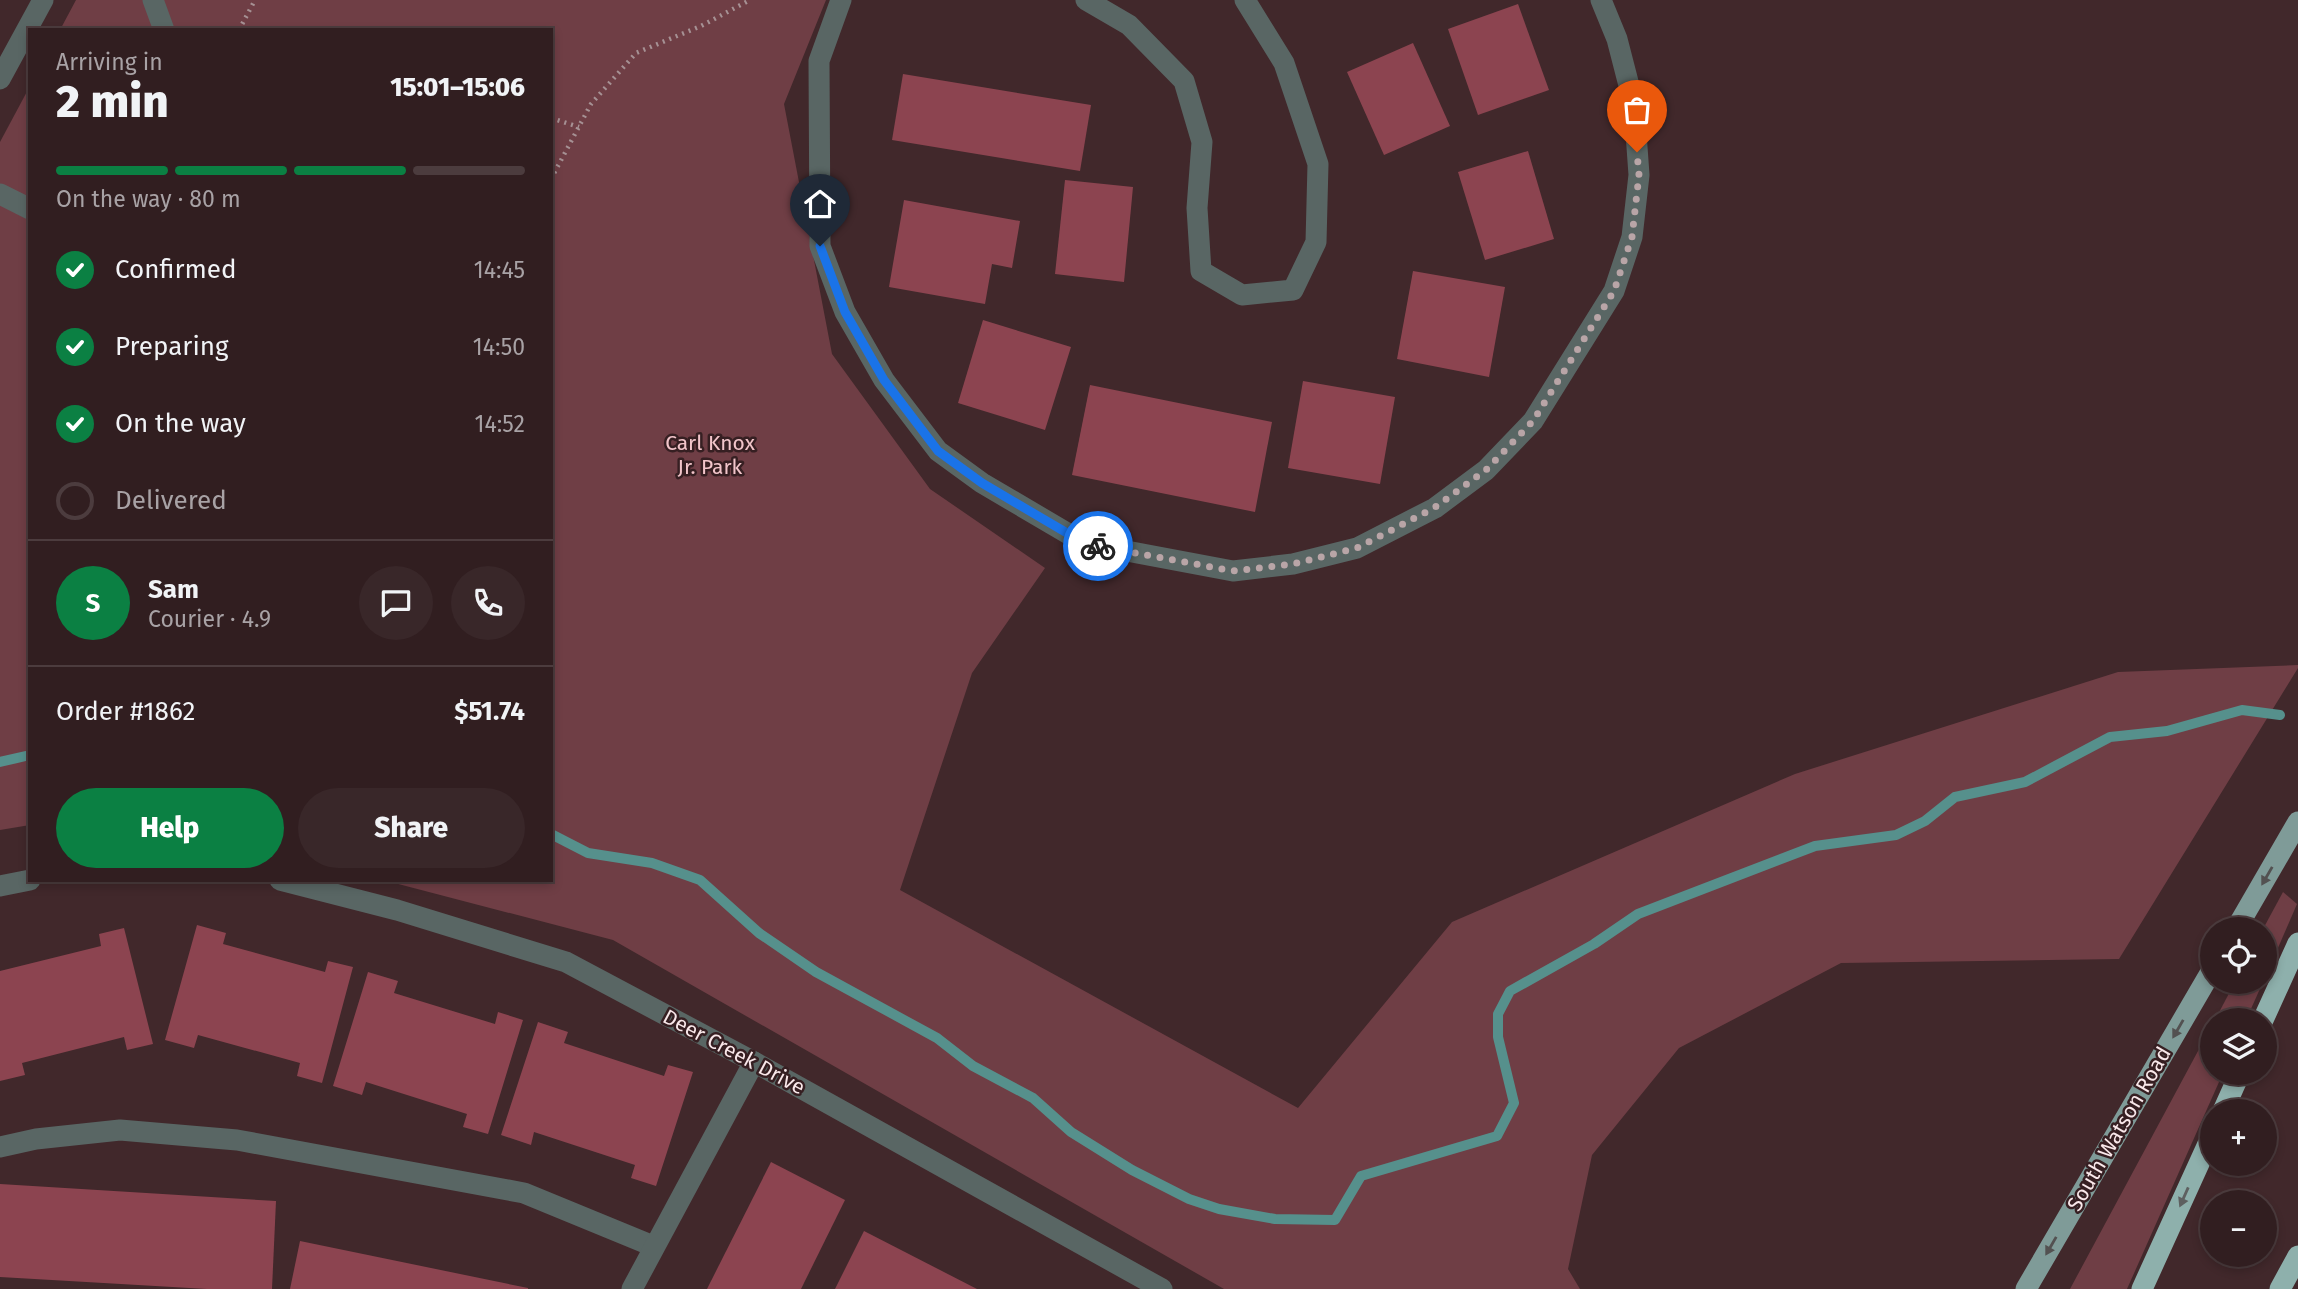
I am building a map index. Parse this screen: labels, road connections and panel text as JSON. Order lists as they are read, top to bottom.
{
  "streets": {
    "main road": ["South Watson Road"],
    "street": ["Deer Creek Drive"]
  },
  "one_way": ["South Watson Road"],
  "parks": ["Carl Knox Jr. Park"],
  "page": {
    "heading": ["2 min", "Arriving in", "15:01–15:06"],
    "panel": [
      "Sam",
      "Courier · 4.9",
      "Order #1862",
      "$51.74"
    ],
    "bar": "On the way · 80 m",
    "list": [
      ["Confirmed", "14:45"],
      ["Preparing", "14:50"],
      ["On the way", "14:52"],
      "Delivered"
    ],
    "round": "S",
    "buttons": ["Help", "Share"],
    "map_buttons": ["+", "−"]
  }
}
